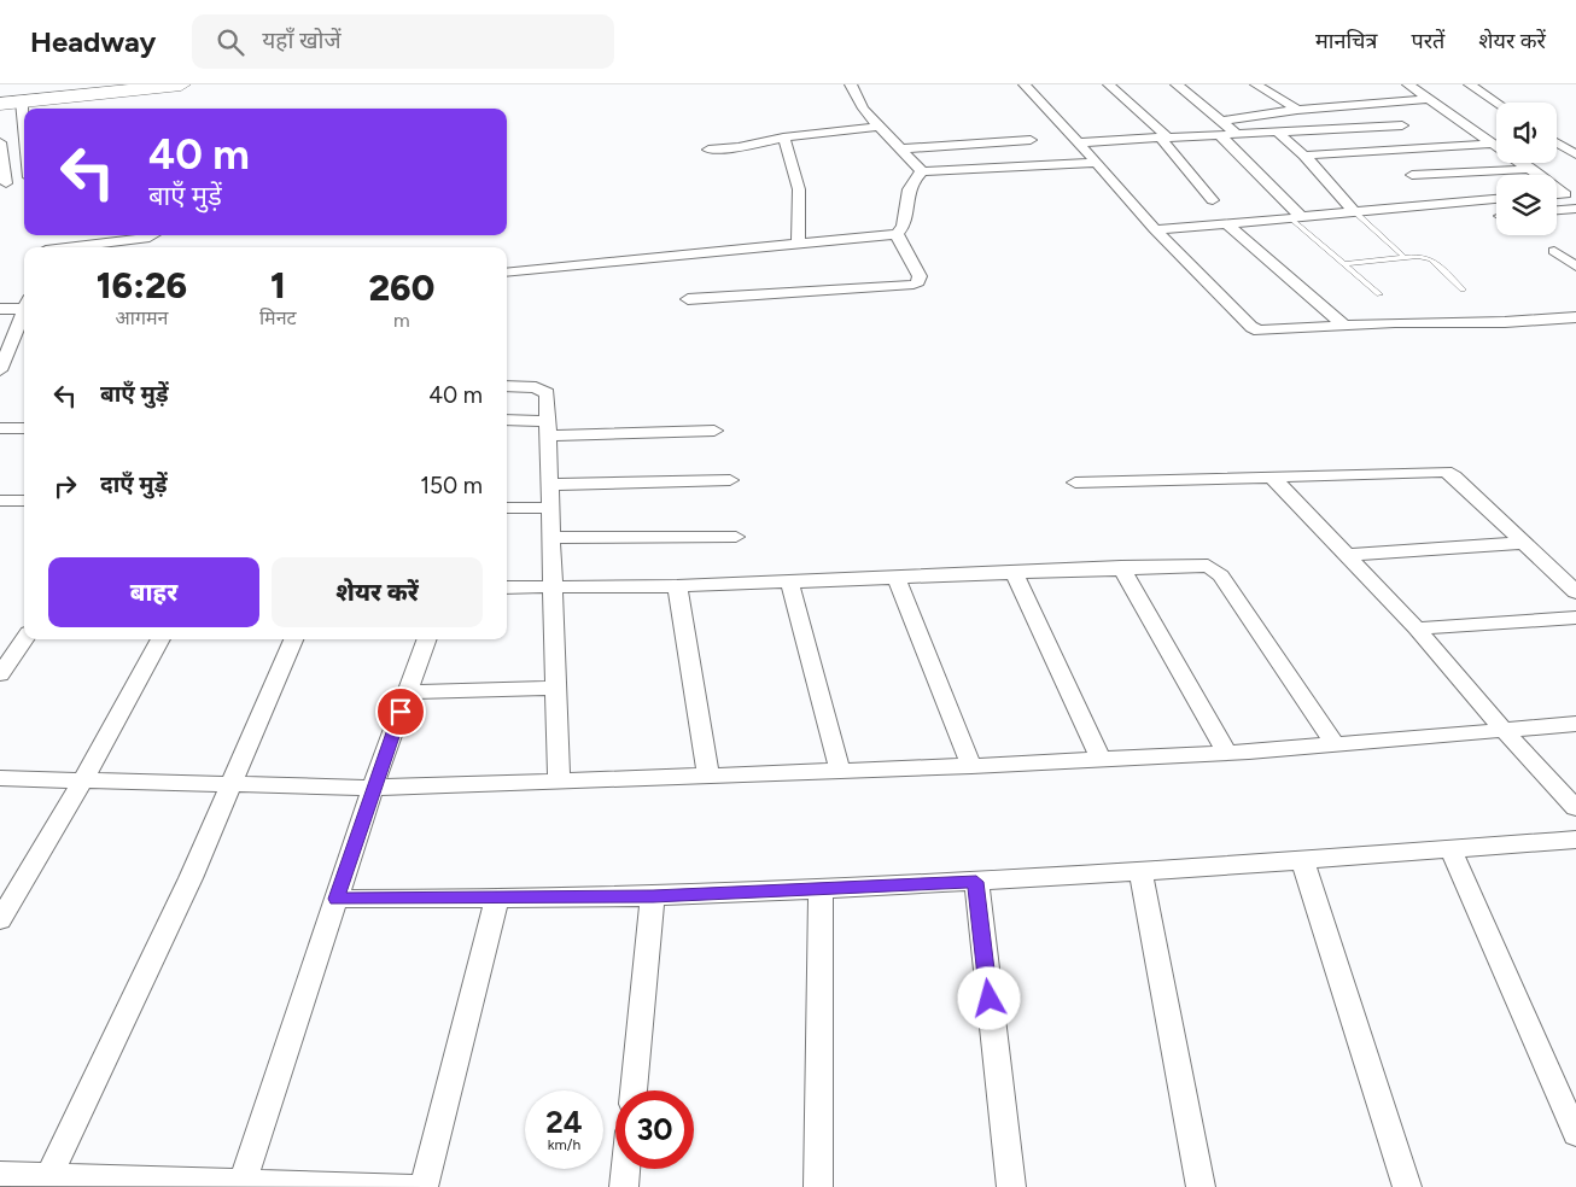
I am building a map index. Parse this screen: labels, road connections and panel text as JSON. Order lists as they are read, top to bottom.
{
  "page": {
    "header": "Headway",
    "search": "यहाँ खोजें",
    "nav": ["मानचित्र", "परतें", "शेयर करें"],
    "turn": ["40 m", "बाएँ मुड़ें"],
    "eta": [
      "16:26",
      "आगमन",
      "1",
      "मिनट",
      "260",
      "m"
    ],
    "list": [
      {
        "name": "बाएँ मुड़ें",
        "value": "40 m"
      },
      {
        "name": "दाएँ मुड़ें",
        "value": "150 m"
      }
    ],
    "buttons": ["बाहर", "शेयर करें"],
    "speed": "24 km/h",
    "limit": "30"
  }
}
